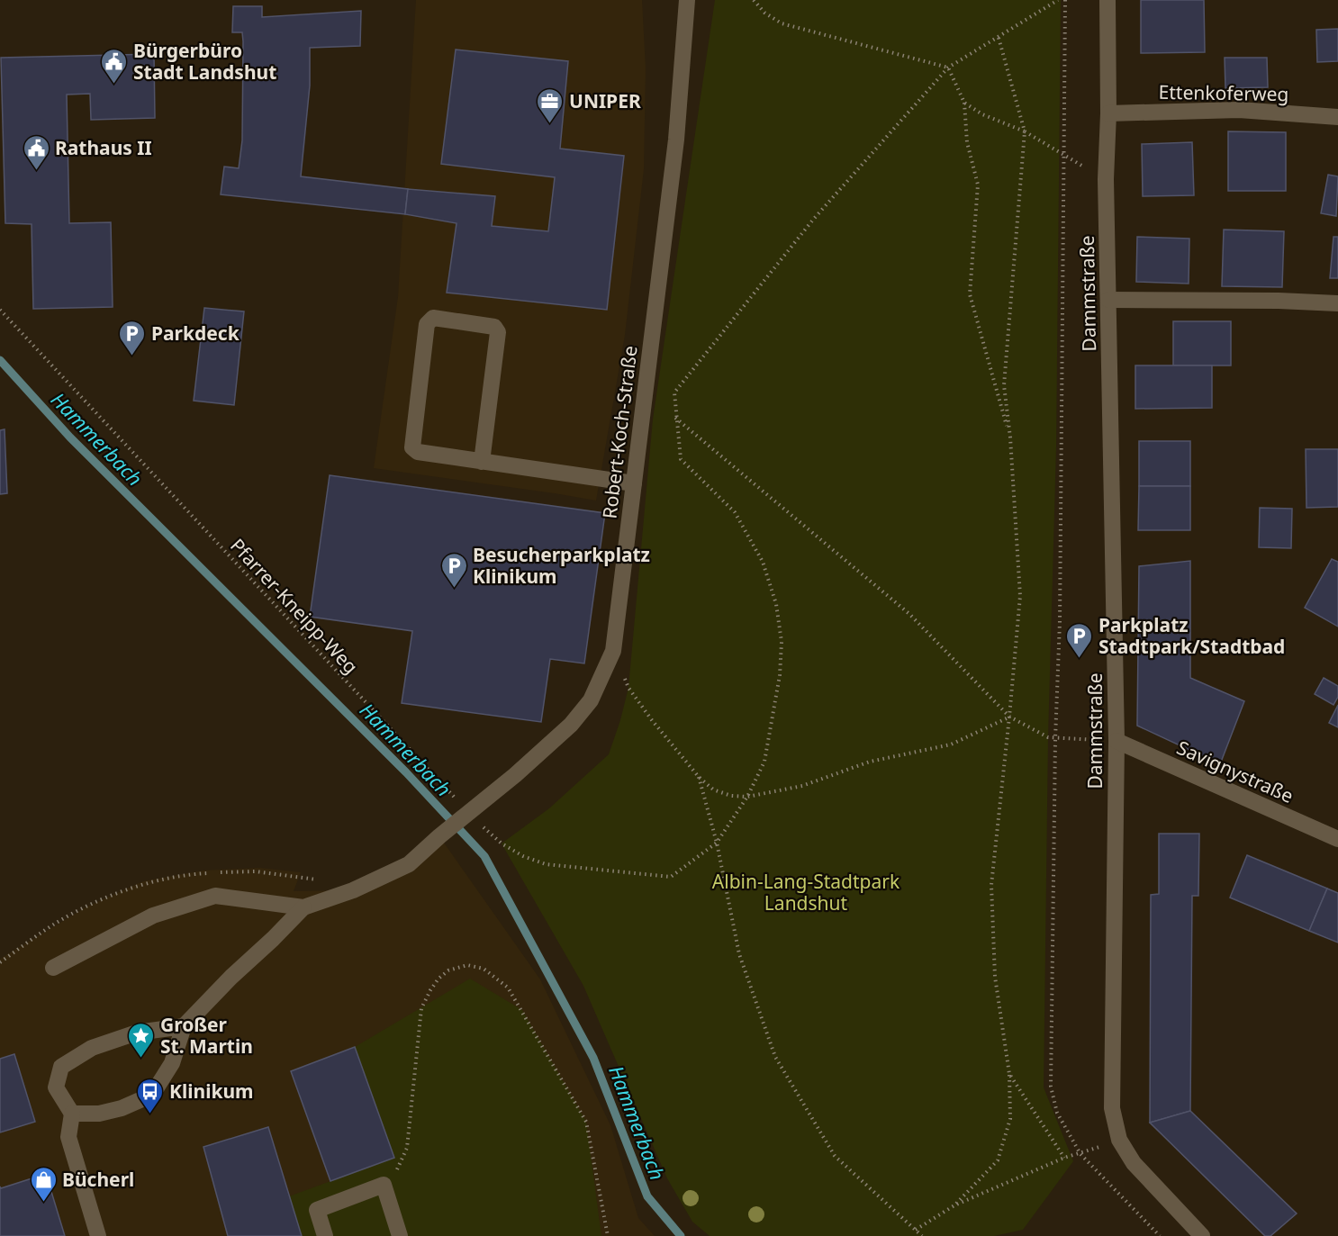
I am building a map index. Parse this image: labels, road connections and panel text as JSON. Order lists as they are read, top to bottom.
{
  "streets": {
    "street": [
      "Ettenkoferweg",
      "Dammstraße",
      "Robert-Koch-Straße",
      "Savignystraße"
    ],
    "path": ["Pfarrer-Kneipp-Weg"]
  },
  "crossings": [
    ["Ettenkoferweg", "Dammstraße"],
    ["Dammstraße", "Savignystraße"]
  ],
  "water": ["Hammerbach"],
  "parks": ["Albin-Lang-Stadtpark Landshut"],
  "places": {
    "public building": ["Bürgerbüro Stadt Landshut", "Rathaus II"],
    "office": ["UNIPER"],
    "parking": ["Parkdeck", "Besucherparkplatz Klinikum", "Parkplatz Stadtpark/Stadtbad"],
    "place": ["Großer St. Martin"],
    "bus stop": ["Klinikum"],
    "shop": ["Bücherl"]
  }
}
